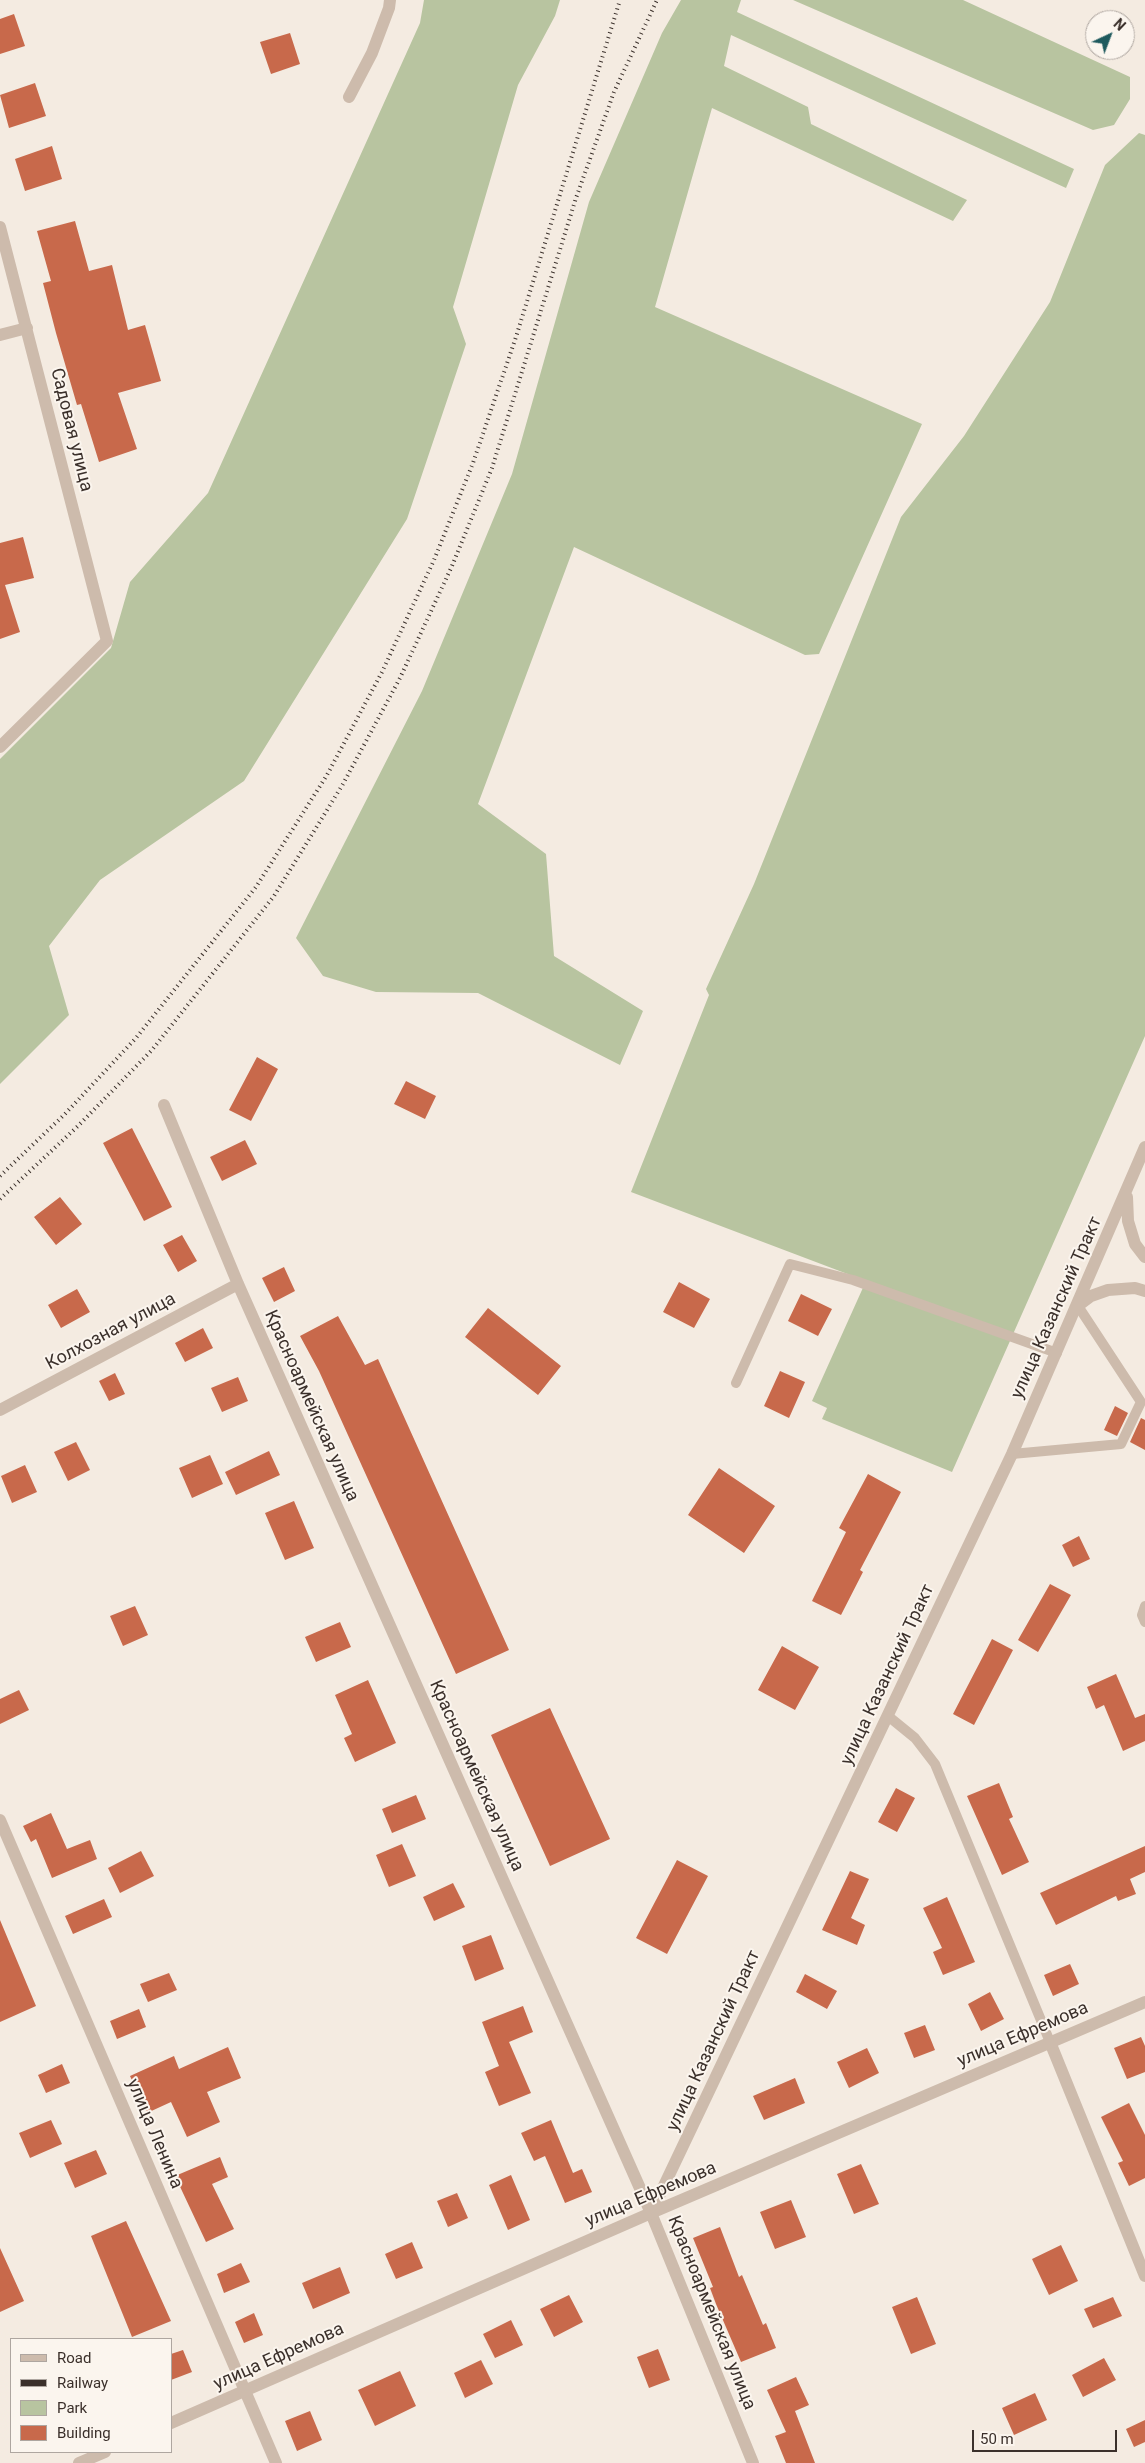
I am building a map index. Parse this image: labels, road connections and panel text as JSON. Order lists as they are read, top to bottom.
{
  "streets": {
    "street": [
      "Садовая улица",
      "улица Казанский Тракт",
      "Колхозная улица",
      "Красноармейская улица",
      "улица Ефремова",
      "улица Ленина"
    ]
  },
  "crossings": [
    ["улица Казанский Тракт", "Красноармейская улица"],
    ["улица Казанский Тракт", "улица Ефремова"],
    ["Колхозная улица", "Красноармейская улица"],
    ["Красноармейская улица", "улица Ефремова"],
    ["улица Ефремова", "улица Ленина"]
  ],
  "legend": [
    "Road",
    "Railway",
    "Park",
    "Building"
  ],
  "scale_bar": "50 m",
  "north": "top right"
}
